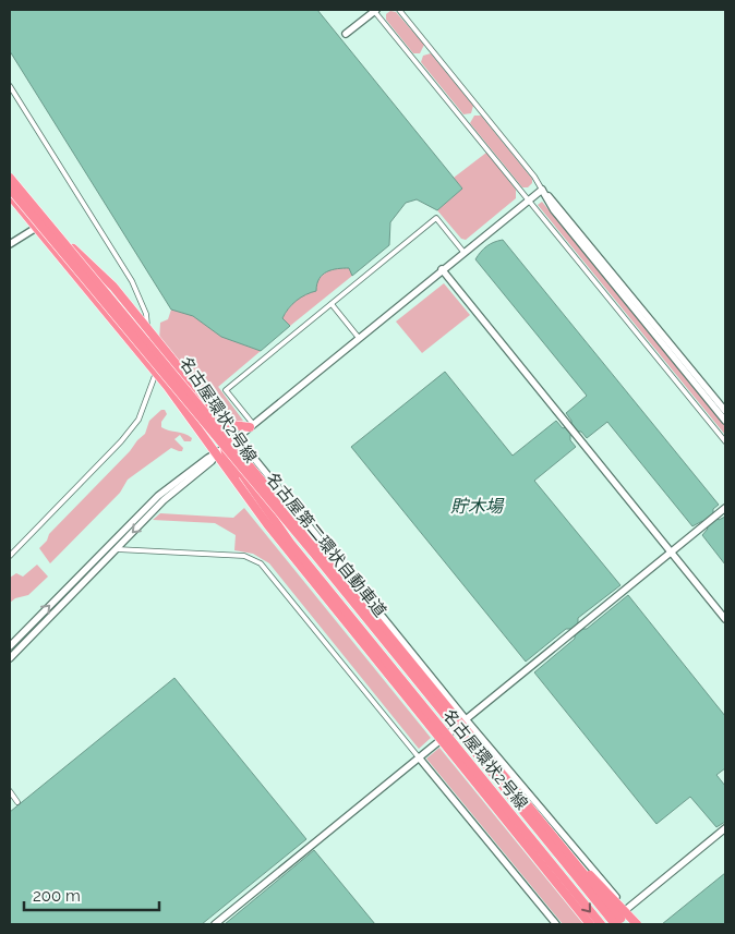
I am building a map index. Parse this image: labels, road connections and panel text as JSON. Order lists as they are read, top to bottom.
{
  "streets": {
    "highway": ["名古屋環状2号線", "名古屋第二環状自動車道"]
  },
  "crossings": [
    ["名古屋環状2号線", "名古屋第二環状自動車道"]
  ],
  "water": ["貯木場"],
  "scale_bar": "200 m"
}
